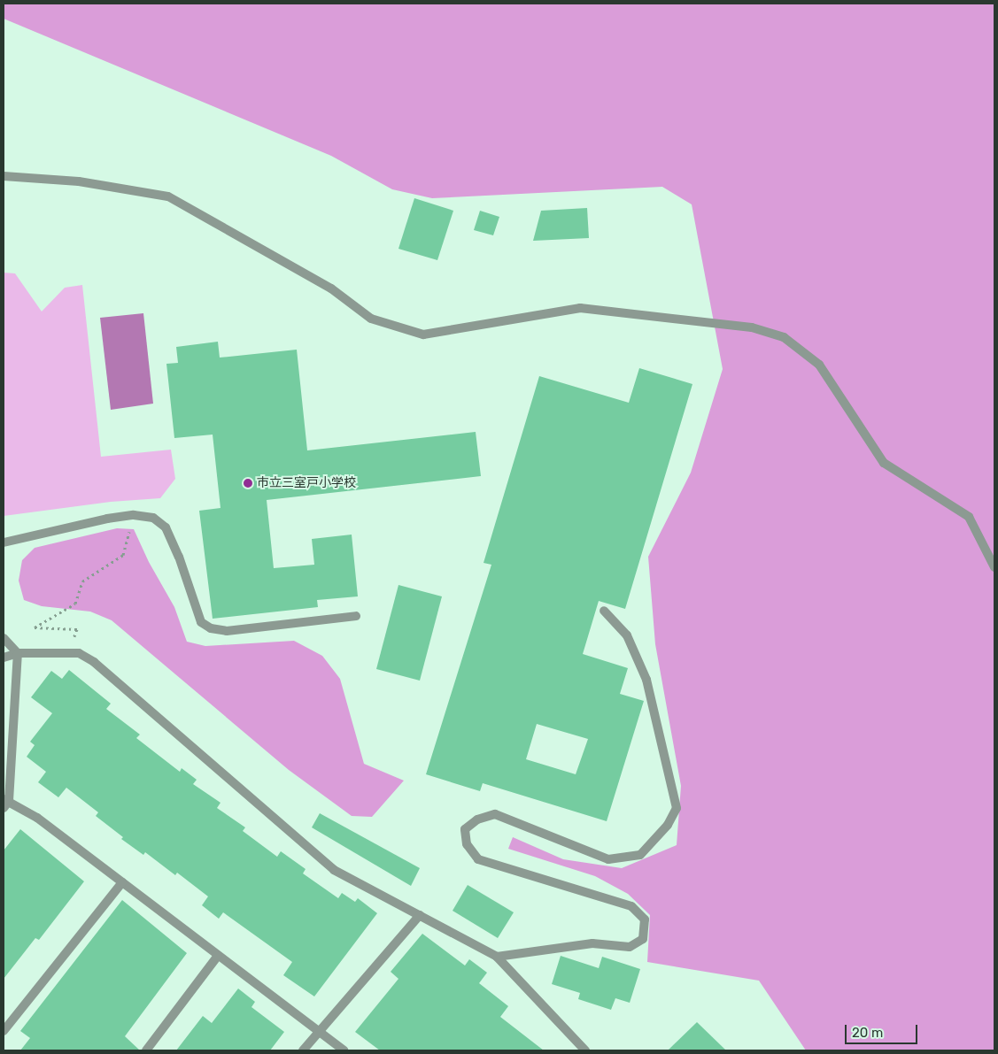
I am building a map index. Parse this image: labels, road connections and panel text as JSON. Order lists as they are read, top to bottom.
{
  "places": ["市立三室戸小学校"],
  "scale_bar": "20 m"
}
